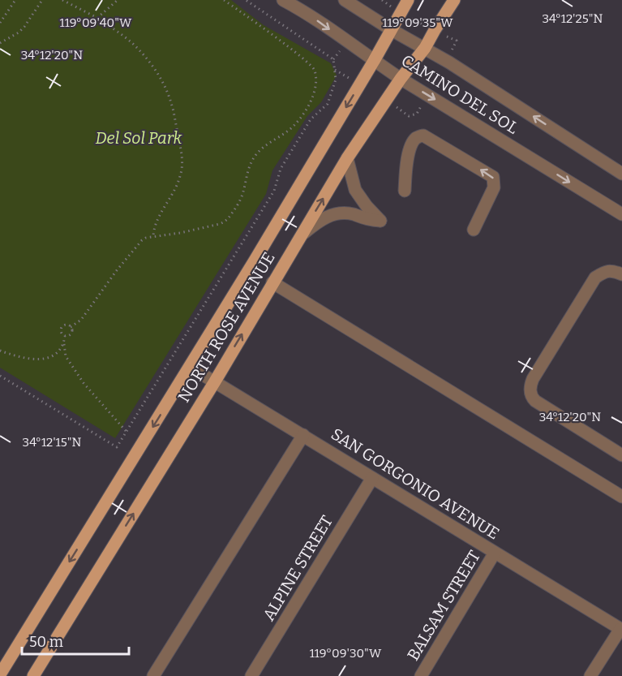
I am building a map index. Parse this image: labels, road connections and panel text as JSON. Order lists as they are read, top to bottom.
{
  "streets": {
    "main road": ["NORTH ROSE AVENUE"],
    "street": [
      "CAMINO DEL SOL",
      "SAN GORGONIO AVENUE",
      "ALPINE STREET",
      "BALSAM STREET"
    ]
  },
  "crossings": [
    ["CAMINO DEL SOL", "NORTH ROSE AVENUE"],
    ["NORTH ROSE AVENUE", "SAN GORGONIO AVENUE"],
    ["SAN GORGONIO AVENUE", "ALPINE STREET"],
    ["SAN GORGONIO AVENUE", "BALSAM STREET"]
  ],
  "parks": ["Del Sol Park"],
  "scale_bar": "50 m",
  "coordinates": [
    "34°12'25\"N",
    "119°09'40\"W",
    "119°09'35\"W",
    "34°12'20\"N",
    "34°12'15\"N",
    "119°09'30\"W"
  ]
}
